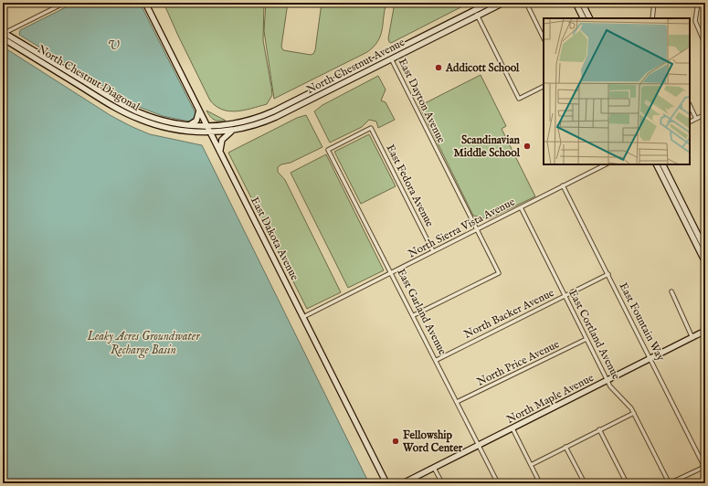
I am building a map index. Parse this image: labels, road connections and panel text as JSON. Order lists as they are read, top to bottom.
{
  "streets": {
    "main road": [
      "North Chestnut Avenue",
      "North Chestnut Diagonal",
      "East Dakota Avenue",
      "North Maple Avenue"
    ],
    "street": [
      "East Dayton Avenue",
      "East Fedora Avenue",
      "North Sierra Vista Avenue",
      "East Garland Avenue",
      "North Backer Avenue",
      "East Fountain Way",
      "East Cortland Avenue",
      "North Price Avenue"
    ]
  },
  "crossings": [
    ["North Chestnut Avenue", "North Chestnut Diagonal"],
    ["North Chestnut Avenue", "East Dayton Avenue"],
    ["North Chestnut Avenue", "East Dakota Avenue"],
    ["North Chestnut Diagonal", "East Dakota Avenue"],
    ["East Dayton Avenue", "North Sierra Vista Avenue"],
    ["East Dayton Avenue", "East Garland Avenue"],
    ["East Fedora Avenue", "North Sierra Vista Avenue"],
    ["East Fedora Avenue", "East Garland Avenue"],
    ["North Sierra Vista Avenue", "East Dakota Avenue"],
    ["North Sierra Vista Avenue", "East Garland Avenue"],
    ["North Sierra Vista Avenue", "East Fountain Way"],
    ["North Sierra Vista Avenue", "East Cortland Avenue"],
    ["East Garland Avenue", "North Backer Avenue"],
    ["East Garland Avenue", "North Price Avenue"],
    ["East Garland Avenue", "North Maple Avenue"],
    ["North Backer Avenue", "East Fountain Way"],
    ["North Backer Avenue", "East Cortland Avenue"],
    ["East Fountain Way", "East Cortland Avenue"],
    ["East Fountain Way", "North Maple Avenue"],
    ["East Cortland Avenue", "North Price Avenue"],
    ["East Cortland Avenue", "North Maple Avenue"]
  ],
  "water": ["U", "Leaky Acres Groundwater Recharge Basin"],
  "places": ["Addicott School", "Scandinavian Middle School", "Fellowship Word Center"]
}
